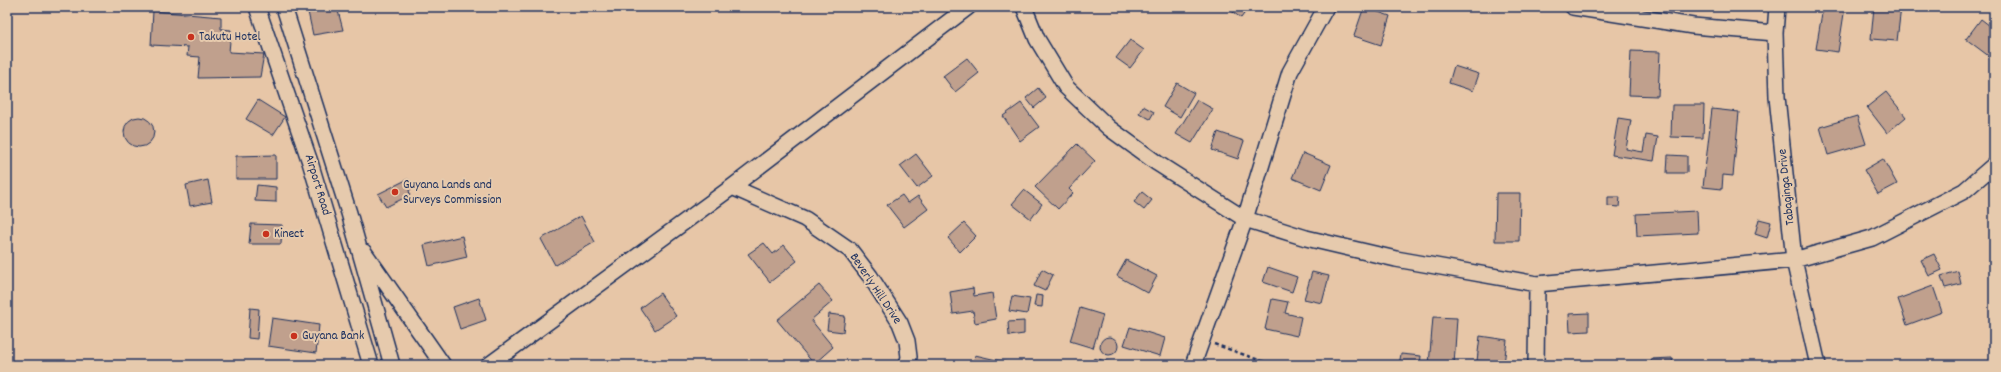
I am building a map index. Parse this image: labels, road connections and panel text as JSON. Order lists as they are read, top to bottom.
{
  "streets": {
    "street": ["Airport Road", "Tabaginga Drive", "Beverly Hill Drive"]
  },
  "places": [
    "Takutu Hotel",
    "Guyana Lands and Surveys Commission",
    "Kinect",
    "Guyana Bank"
  ]
}
